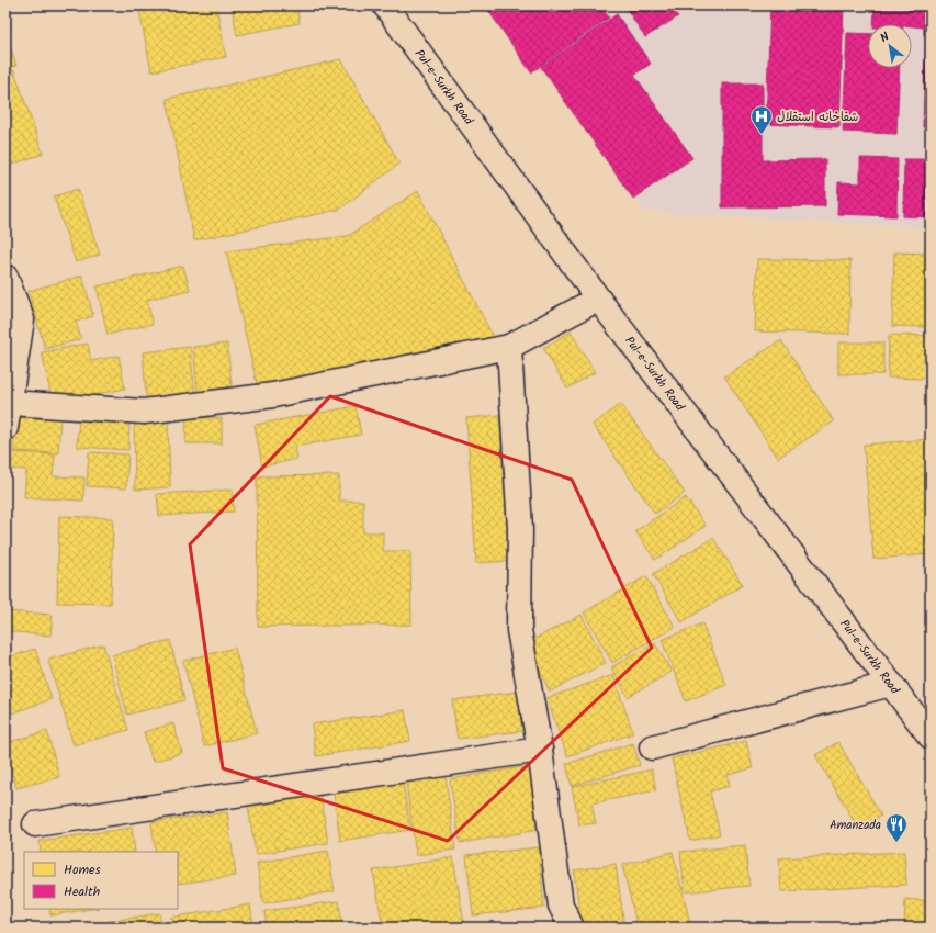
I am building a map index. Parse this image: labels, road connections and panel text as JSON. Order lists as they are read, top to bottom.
{
  "streets": {
    "street": ["Pul-e-Surkh Road"]
  },
  "places": {
    "hospital": ["شفاخانه استقلال"],
    "restaurant": ["Amanzada"]
  },
  "legend": ["Homes", "Health"],
  "north": "top left"
}
